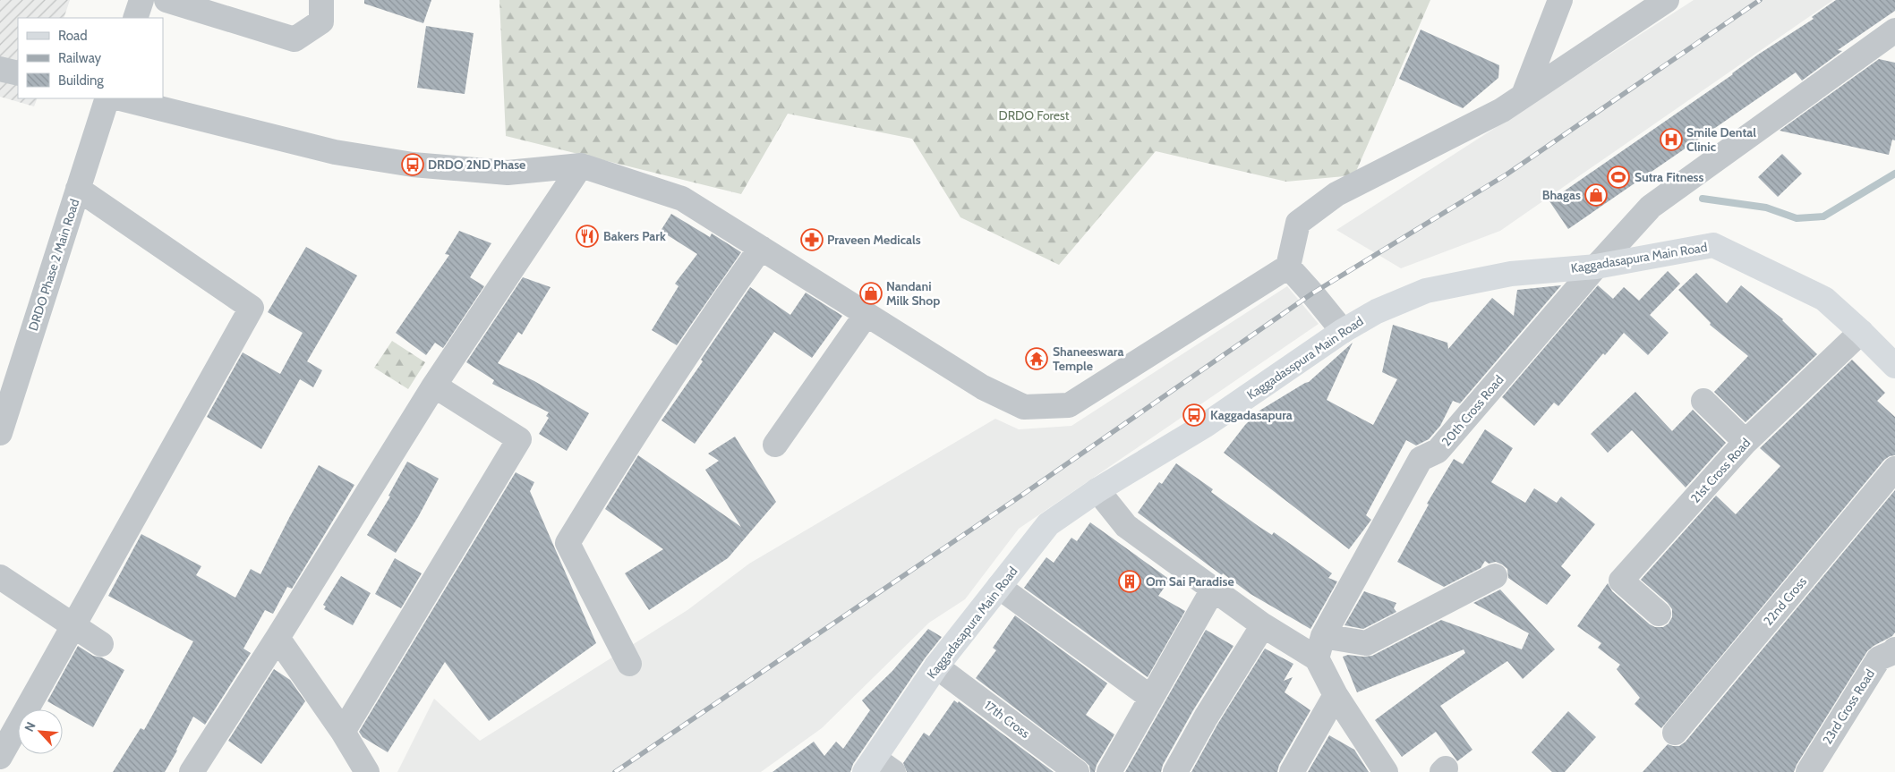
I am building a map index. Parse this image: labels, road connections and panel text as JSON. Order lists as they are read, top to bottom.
{
  "streets": {
    "main road": ["Kaggadasapura Main Road", "Kaggadasspura Main Road"],
    "street": [
      "DRDO Phase 2 Main Road",
      "20th Cross Road",
      "21st Cross Road",
      "22nd Cross",
      "23rd Cross Road",
      "17th Cross"
    ]
  },
  "crossings": [
    ["Kaggadasapura Main Road", "Kaggadasspura Main Road"],
    ["Kaggadasapura Main Road", "20th Cross Road"],
    ["Kaggadasapura Main Road", "21st Cross Road"],
    ["Kaggadasapura Main Road", "17th Cross"]
  ],
  "parks": ["DRDO Forest"],
  "places": {
    "hospital": ["Smile Dental Clinic"],
    "bus stop": ["DRDO 2ND Phase", "Kaggadasapura"],
    "sports": ["Sutra Fitness"],
    "shop": ["Bhagas", "Nandani Milk Shop"],
    "restaurant": ["Bakers Park"],
    "pharmacy": ["Praveen Medicals"],
    "temple": ["Shaneeswara Temple"],
    "building": ["Om Sai Paradise"]
  },
  "legend": ["Road", "Railway", "Building"],
  "north": "top left"
}
